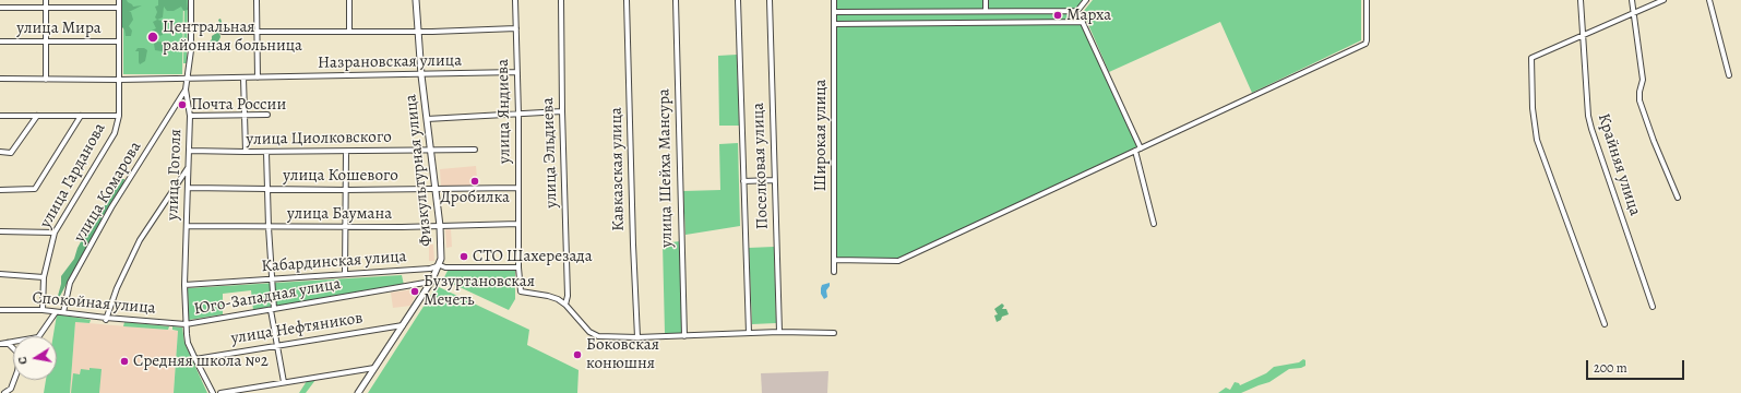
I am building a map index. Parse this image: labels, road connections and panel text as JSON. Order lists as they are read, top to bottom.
{
  "streets": {
    "main road": ["Физкультурная улица"],
    "street": [
      "улица Мира",
      "Назрановская улица",
      "улица Яндиева",
      "Широкая улица",
      "улица Циолковского",
      "улица Эльдиева",
      "Крайняя улица",
      "Поселковая улица",
      "улица Шейха Мансура",
      "Кавказская улица",
      "улица Гоголя",
      "улица Гарданова",
      "улица Кошевого",
      "улица Комарова",
      "улица Баумана",
      "Кабардинская улица",
      "Юго-Западная улица",
      "Спокойная улица",
      "улица Нефтяников"
    ]
  },
  "crossings": [
    ["улица Мира", "улица Гарданова"],
    ["Назрановская улица", "улица Яндиева"],
    ["Назрановская улица", "Физкультурная улица"],
    ["Назрановская улица", "улица Гоголя"],
    ["Назрановская улица", "улица Гарданова"],
    ["улица Яндиева", "улица Кошевого"],
    ["улица Яндиева", "улица Баумана"],
    ["улица Циолковского", "Физкультурная улица"],
    ["улица Циолковского", "улица Гоголя"],
    ["Физкультурная улица", "улица Кошевого"],
    ["Физкультурная улица", "улица Баумана"],
    ["Физкультурная улица", "Кабардинская улица"],
    ["Физкультурная улица", "Юго-Западная улица"],
    ["Физкультурная улица", "улица Нефтяников"],
    ["улица Гоголя", "улица Кошевого"],
    ["улица Гоголя", "улица Комарова"],
    ["улица Гоголя", "улица Баумана"],
    ["улица Гоголя", "Кабардинская улица"],
    ["улица Гоголя", "Юго-Западная улица"],
    ["улица Гоголя", "Спокойная улица"],
    ["улица Гоголя", "улица Нефтяников"],
    ["улица Гарданова", "Спокойная улица"],
    ["улица Комарова", "Спокойная улица"],
    ["Юго-Западная улица", "Спокойная улица"]
  ],
  "places": [
    "Марха",
    "Центральная районная больница",
    "Почта России",
    "Дробилка",
    "СТО Шахерезада",
    "Бузуртановская Мечеть",
    "Боковская конюшня",
    "Средняя школа №2"
  ],
  "scale_bar": "200 m",
  "north": "left"
}
